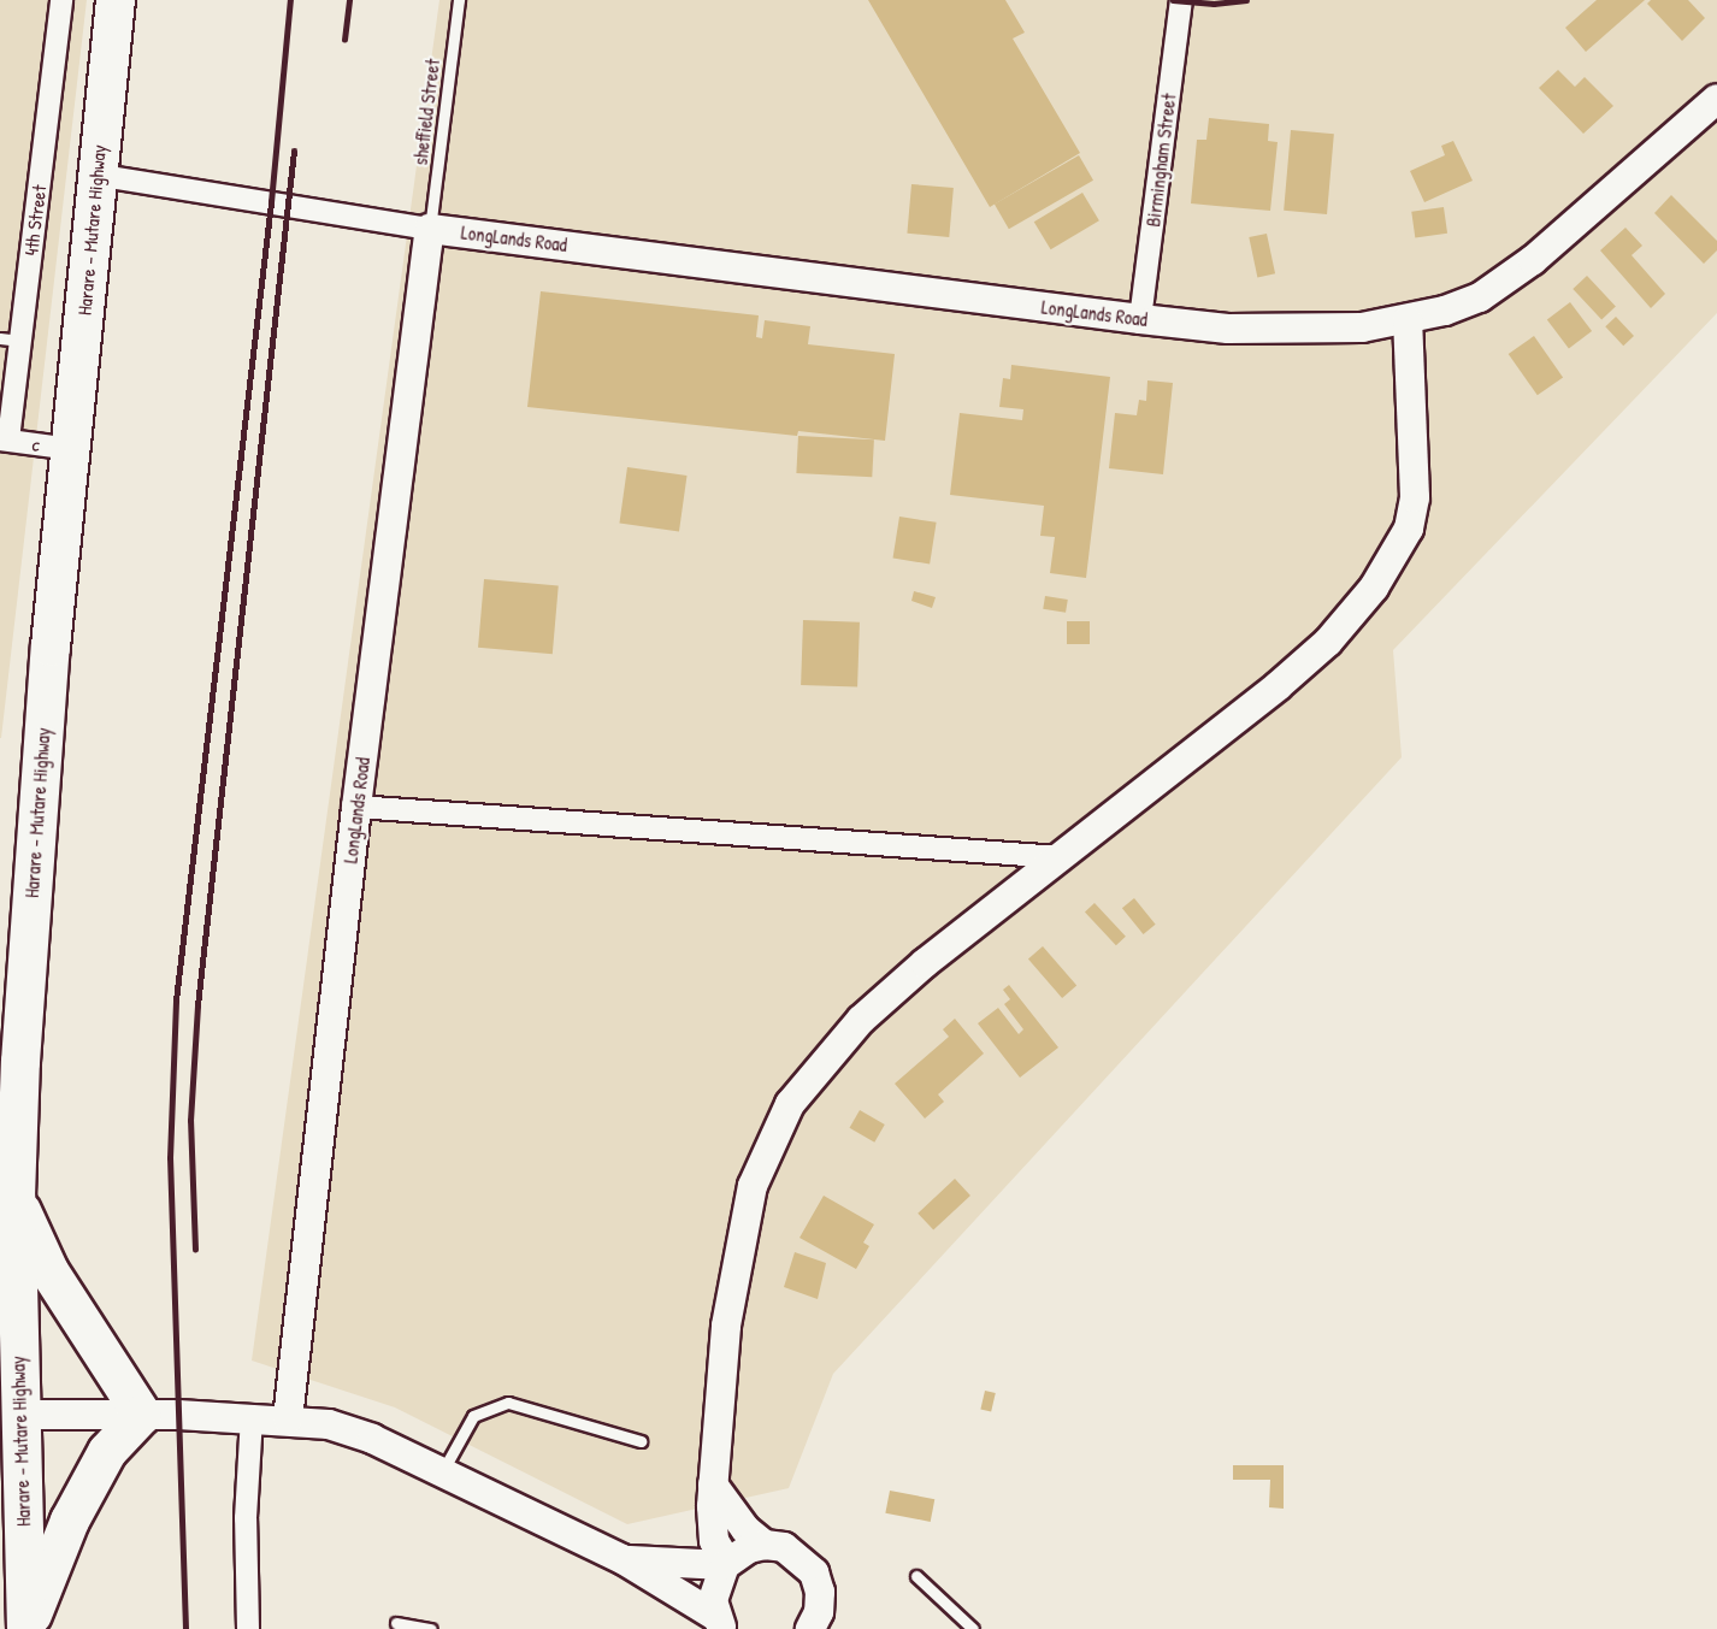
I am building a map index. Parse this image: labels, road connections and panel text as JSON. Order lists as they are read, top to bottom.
{
  "streets": {
    "highway": ["Harare - Mutare Highway"],
    "street": [
      "Birmingham Street",
      "4th Street",
      "LongLands Road",
      "c"
    ],
    "lane": ["sheffield Street"]
  },
  "crossings": [
    ["sheffield Street", "LongLands Road"],
    ["Birmingham Street", "LongLands Road"],
    ["4th Street", "c"],
    ["Harare - Mutare Highway", "c"]
  ]
}
